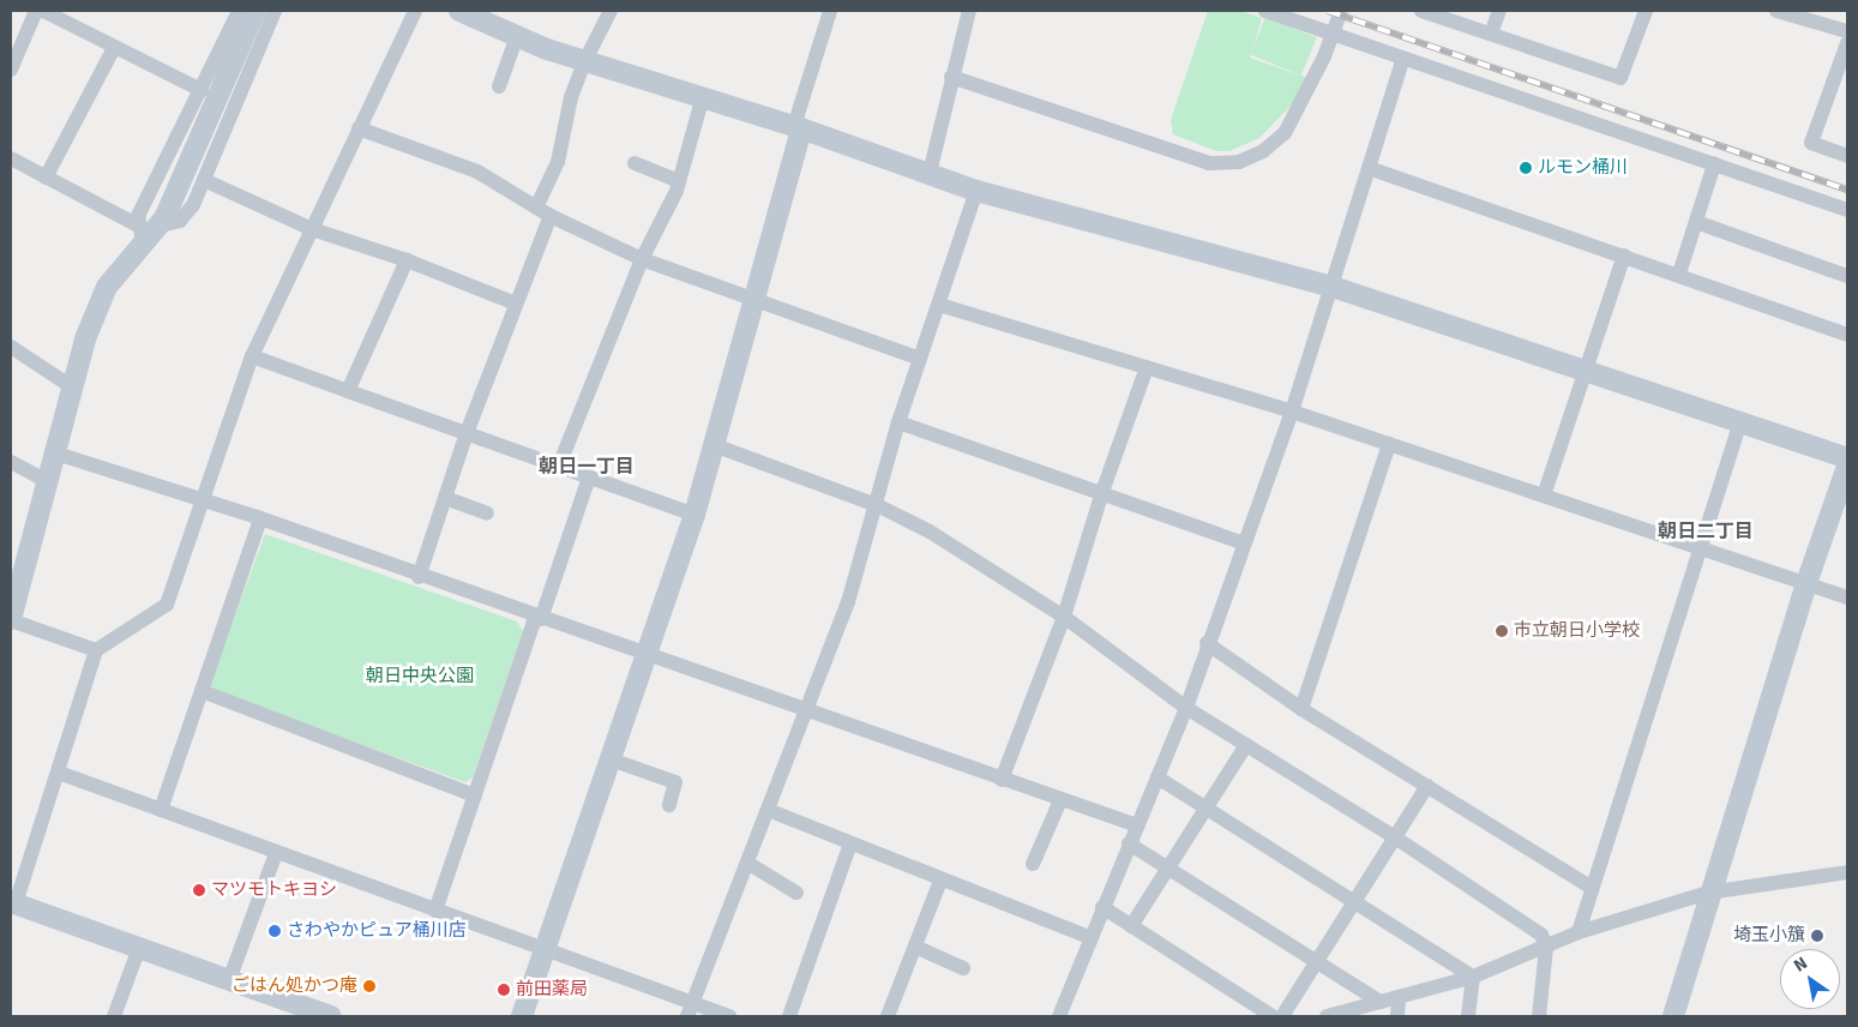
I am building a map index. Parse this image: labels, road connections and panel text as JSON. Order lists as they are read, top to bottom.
{
  "districts": ["朝日一丁目", "朝日二丁目"],
  "parks": ["朝日中央公園"],
  "places": [
    "ルモン桶川",
    "市立朝日小学校",
    "マツモトキヨシ",
    "さわやかピュア桶川店",
    "埼玉小籏",
    "ごはん処かつ庵",
    "前田薬局"
  ],
  "north": "top left"
}
